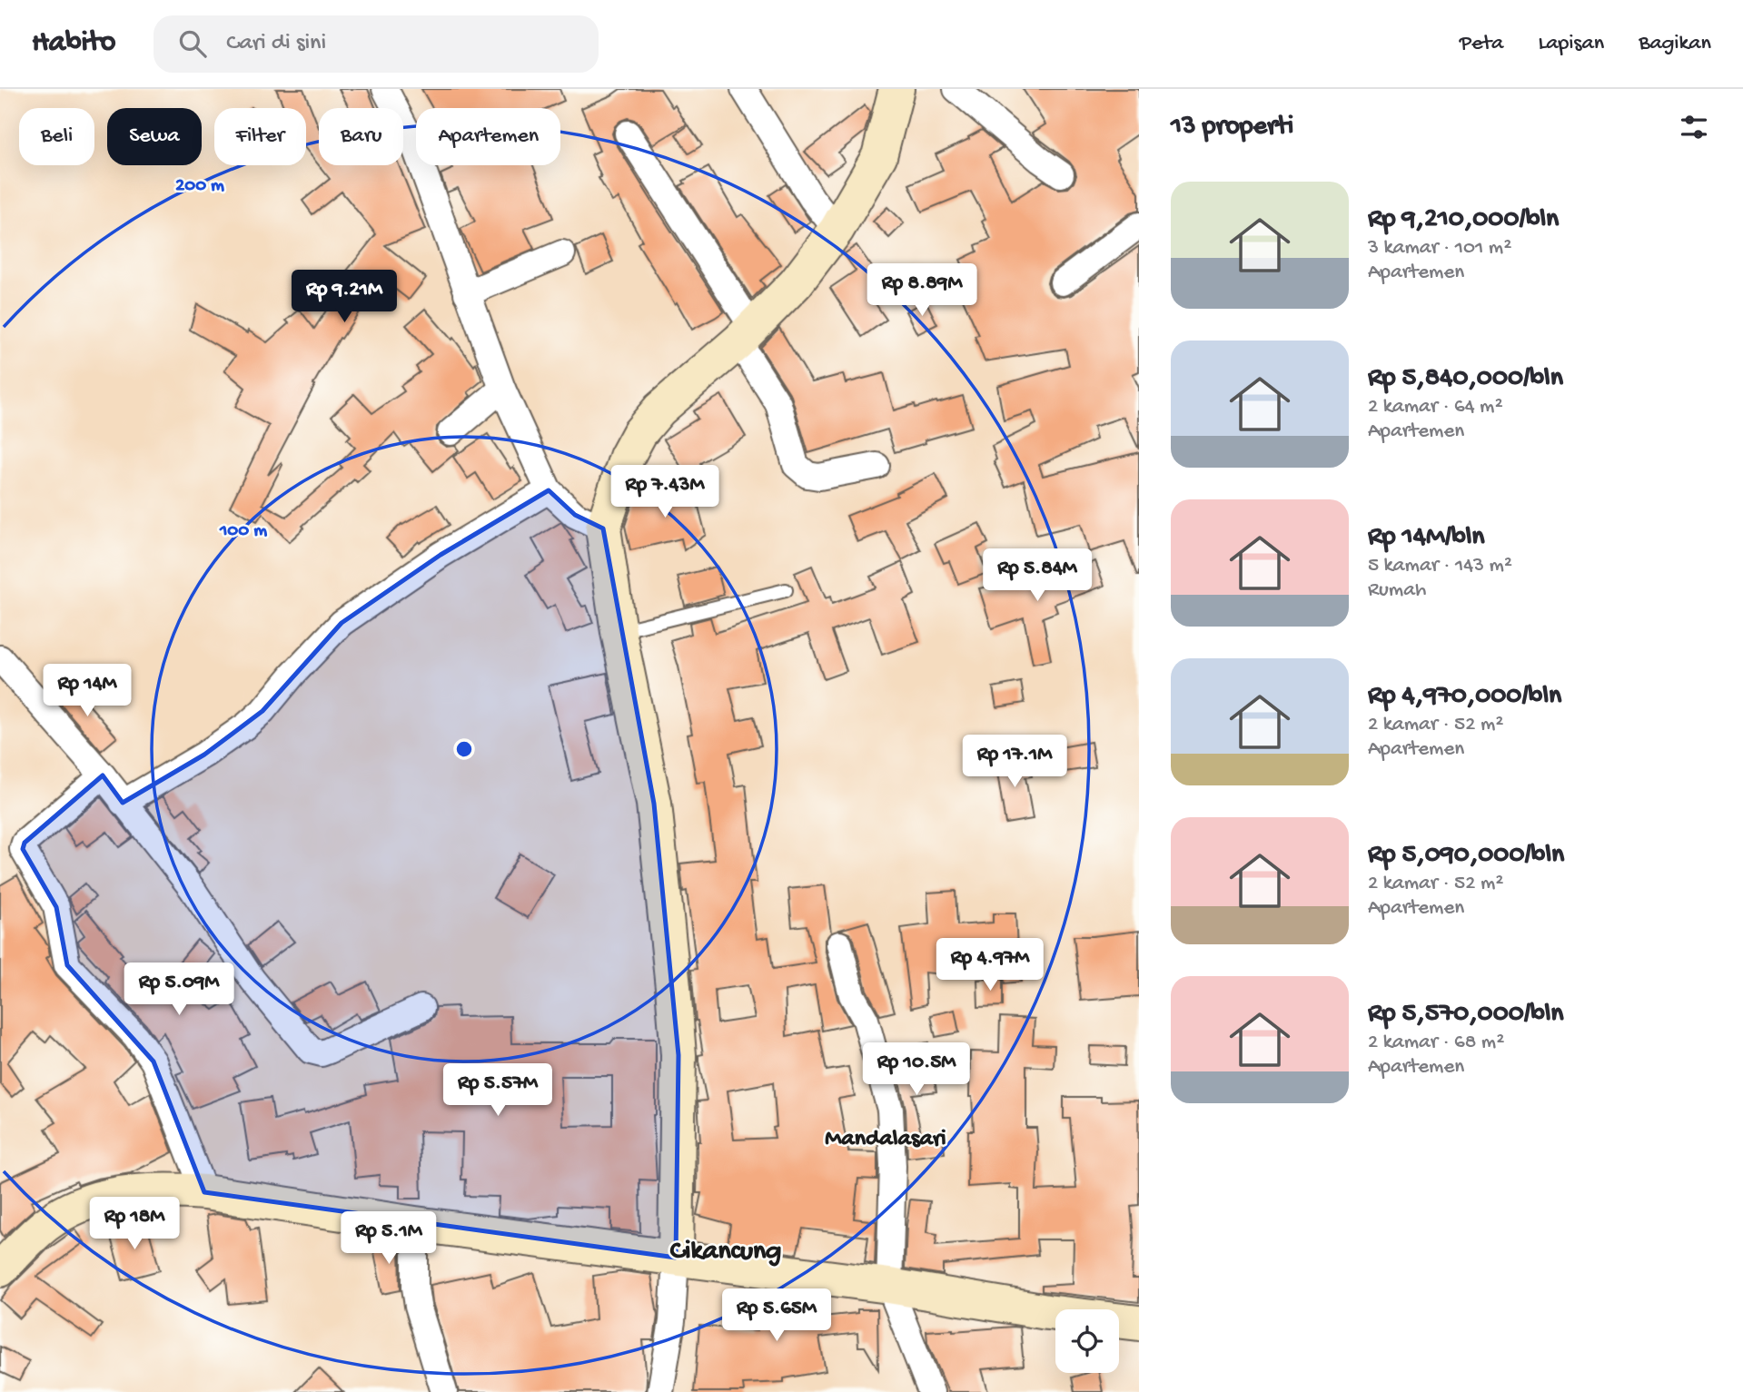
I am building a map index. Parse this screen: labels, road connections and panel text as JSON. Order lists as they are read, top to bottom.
{
  "districts": ["Mandalasari", "Cikancung"],
  "page": {
    "header": "Habito",
    "search": "Cari di sini",
    "nav": ["Peta", "Lapisan", "Bagikan"],
    "heading": "13 properti",
    "chip": [
      "Beli",
      "Sewa",
      "Filter",
      "Baru",
      "Apartemen"
    ],
    "list": [
      {
        "name": "Rp 9,210,000/bln",
        "note": "3 kamar · 101 m² · Apartemen"
      },
      {
        "name": "Rp 5,840,000/bln",
        "note": "2 kamar · 64 m² · Apartemen"
      },
      {
        "name": "Rp 14M/bln",
        "note": "5 kamar · 143 m² · Rumah"
      },
      {
        "name": "Rp 4,970,000/bln",
        "note": "2 kamar · 52 m² · Apartemen"
      },
      {
        "name": "Rp 5,090,000/bln",
        "note": "2 kamar · 52 m² · Apartemen"
      },
      {
        "name": "Rp 5,570,000/bln",
        "note": "2 kamar · 68 m² · Apartemen"
      }
    ],
    "price": [
      "Rp 8.89M",
      "Rp 9.21M",
      "Rp 7.43M",
      "Rp 5.84M",
      "Rp 14M",
      "Rp 17.1M",
      "Rp 4.97M",
      "Rp 5.09M",
      "Rp 10.5M",
      "Rp 5.57M",
      "Rp 18M",
      "Rp 5.1M",
      "Rp 5.65M"
    ]
  },
  "rings": ["200 m", "100 m"]
}
